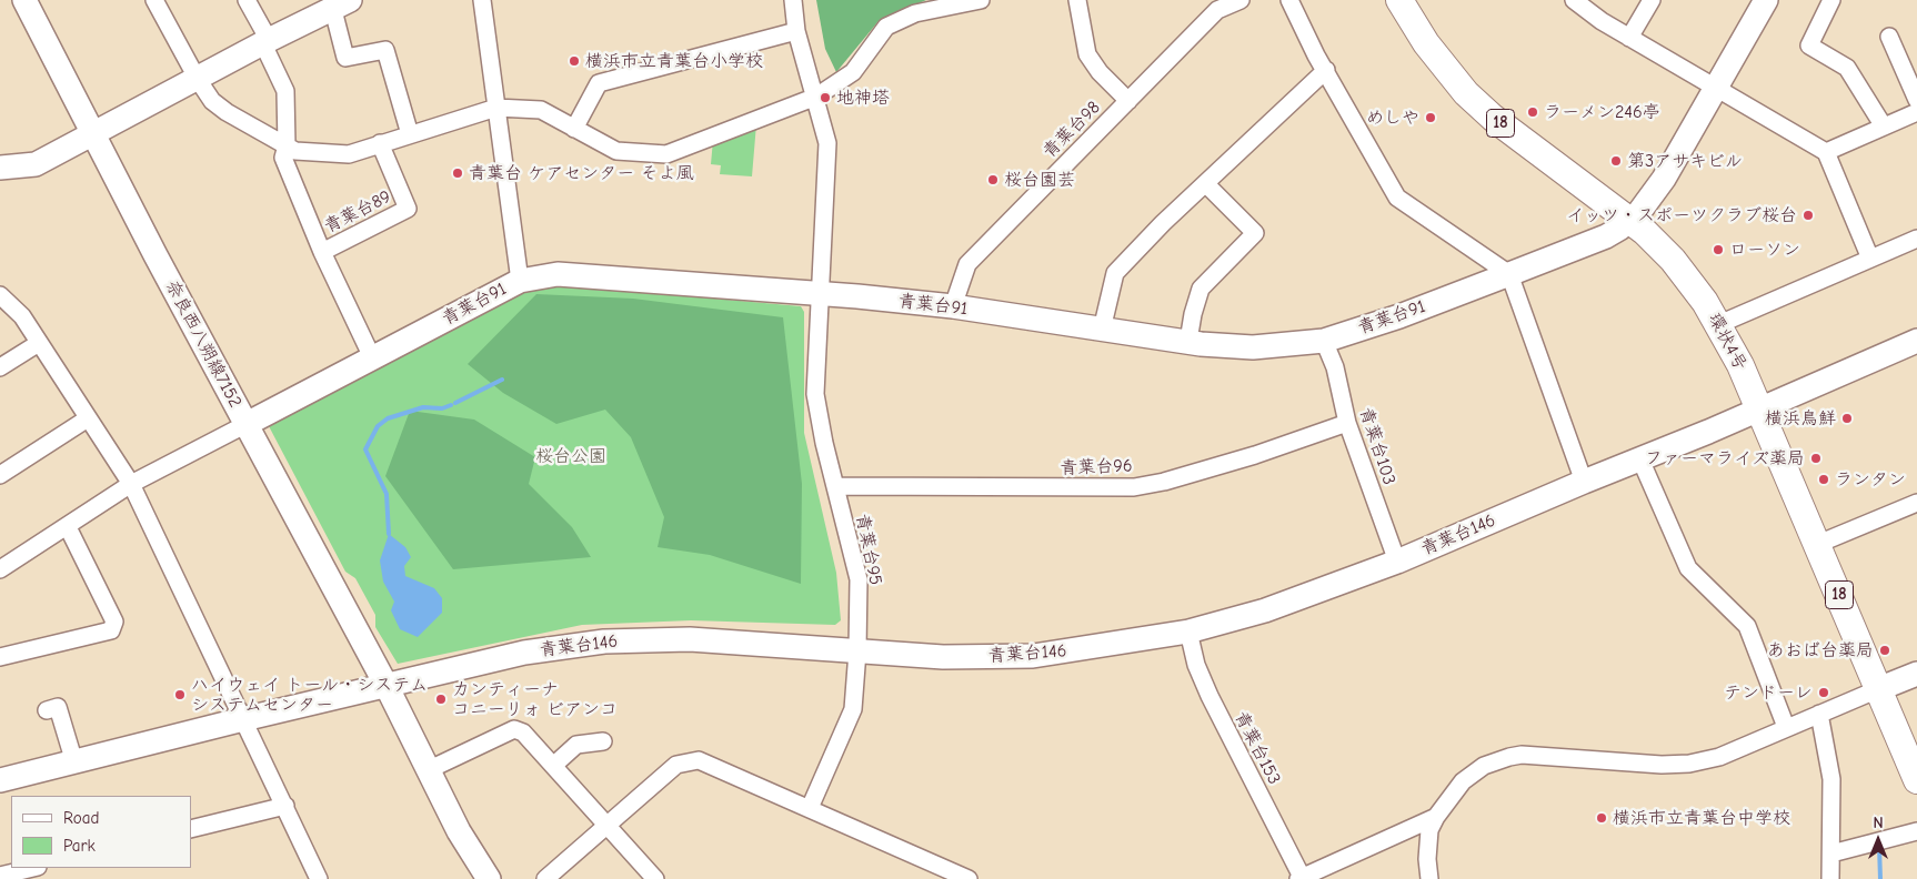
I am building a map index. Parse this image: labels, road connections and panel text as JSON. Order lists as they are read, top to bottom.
{
  "streets": {
    "main road": ["18", "環状4号"],
    "street": [
      "青葉台98",
      "青葉台89",
      "青葉台91",
      "奈良西八朔線7152",
      "青葉台103",
      "青葉台96",
      "青葉台146",
      "青葉台95",
      "青葉台153"
    ]
  },
  "crossings": [
    ["青葉台98", "青葉台91"],
    ["青葉台91", "環状4号"],
    ["青葉台91", "奈良西八朔線7152"],
    ["青葉台91", "青葉台103"],
    ["青葉台91", "青葉台95"],
    ["環状4号", "青葉台146"],
    ["奈良西八朔線7152", "青葉台146"],
    ["青葉台103", "青葉台96"],
    ["青葉台103", "青葉台146"],
    ["青葉台96", "青葉台95"],
    ["青葉台146", "青葉台95"],
    ["青葉台146", "青葉台153"]
  ],
  "parks": ["桜台公園"],
  "places": [
    "横浜市立青葉台小学校",
    "地神塔",
    "ラーメン246亭",
    "めしや",
    "第3アサキビル",
    "青葉台 ケアセンター そよ風",
    "桜台園芸",
    "イッツ・スポーツクラブ桜台",
    "ローソン",
    "横浜鳥鮮",
    "ファーマライズ薬局",
    "ランタン",
    "あおば台薬局",
    "テンドーレ",
    "ハイウェイ トール・システム システムセンター",
    "カンティーナ コニーリォ ビアンコ",
    "横浜市立青葉台中学校"
  ],
  "legend": ["Road", "Park"],
  "north": "top"
}
